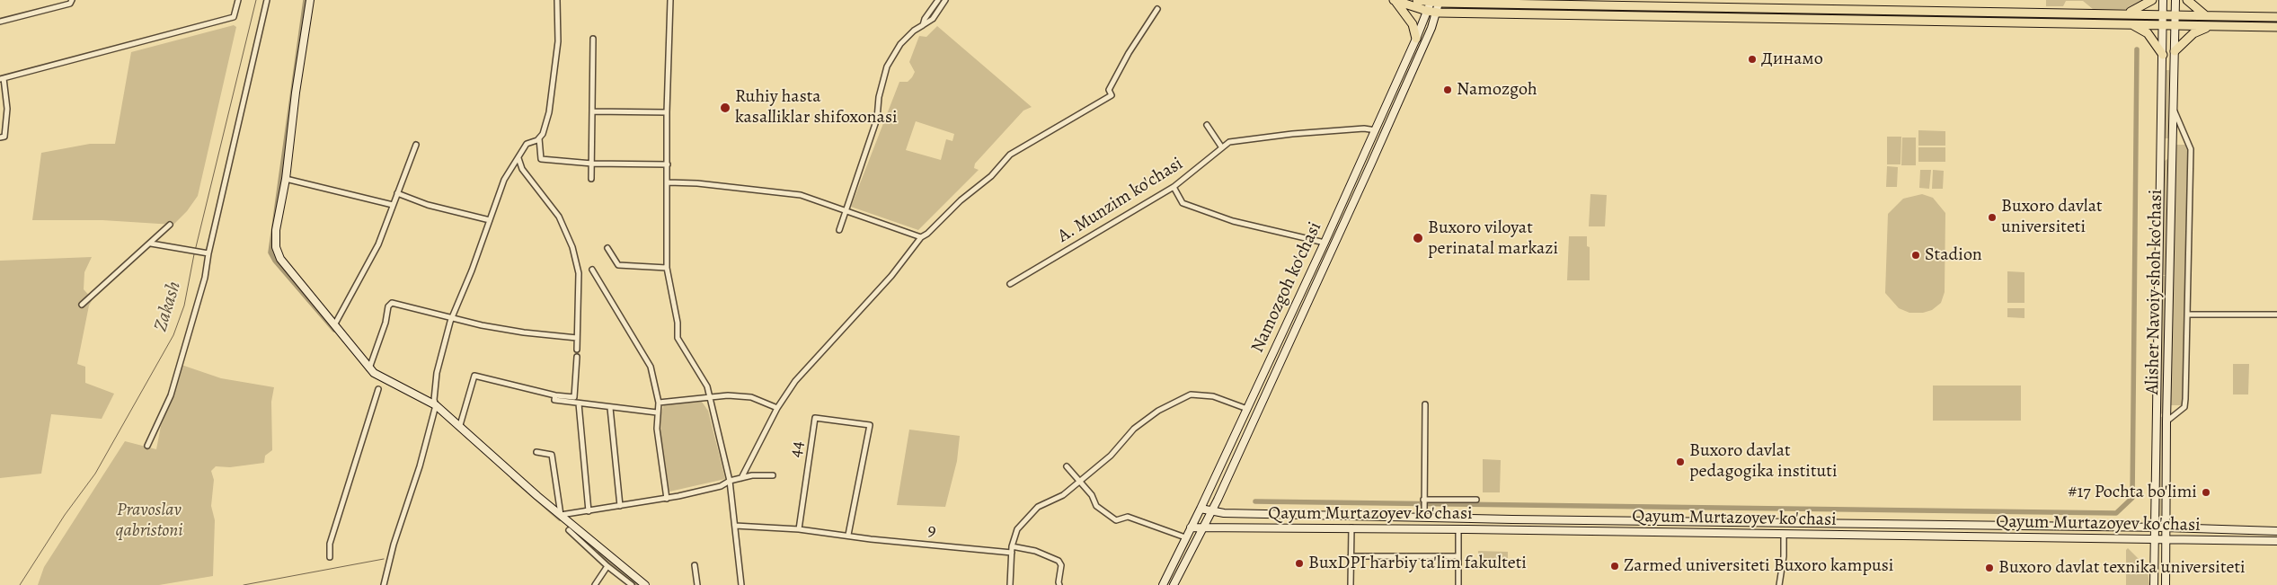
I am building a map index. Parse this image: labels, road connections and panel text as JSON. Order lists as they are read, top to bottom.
{
  "streets": {
    "street": [
      "A. Munzim ko'chasi",
      "Namozgoh ko'chasi",
      "Alisher Navoiy shoh ko'chasi",
      "44",
      "Qayum Murtazoyev ko'chasi",
      "9"
    ]
  },
  "crossings": [
    ["A. Munzim ko'chasi", "Namozgoh ko'chasi"],
    ["Namozgoh ko'chasi", "Qayum Murtazoyev ko'chasi"],
    ["Alisher Navoiy shoh ko'chasi", "Qayum Murtazoyev ko'chasi"],
    ["44", "9"]
  ],
  "water": ["Zakash"],
  "parks": ["Pravoslav qabristoni"],
  "places": [
    "Динамо",
    "Namozgoh",
    "Ruhiy hasta kasalliklar shifoxonasi",
    "Buxoro davlat universiteti",
    "Buxoro viloyat perinatal markazi",
    "Stadion",
    "Buxoro davlat pedagogika instituti",
    "#17 Pochta bo'limi",
    "BuxDPI harbiy ta'lim fakulteti",
    "Zarmed universiteti Buxoro kampusi",
    "Buxoro davlat texnika universiteti"
  ]
}
